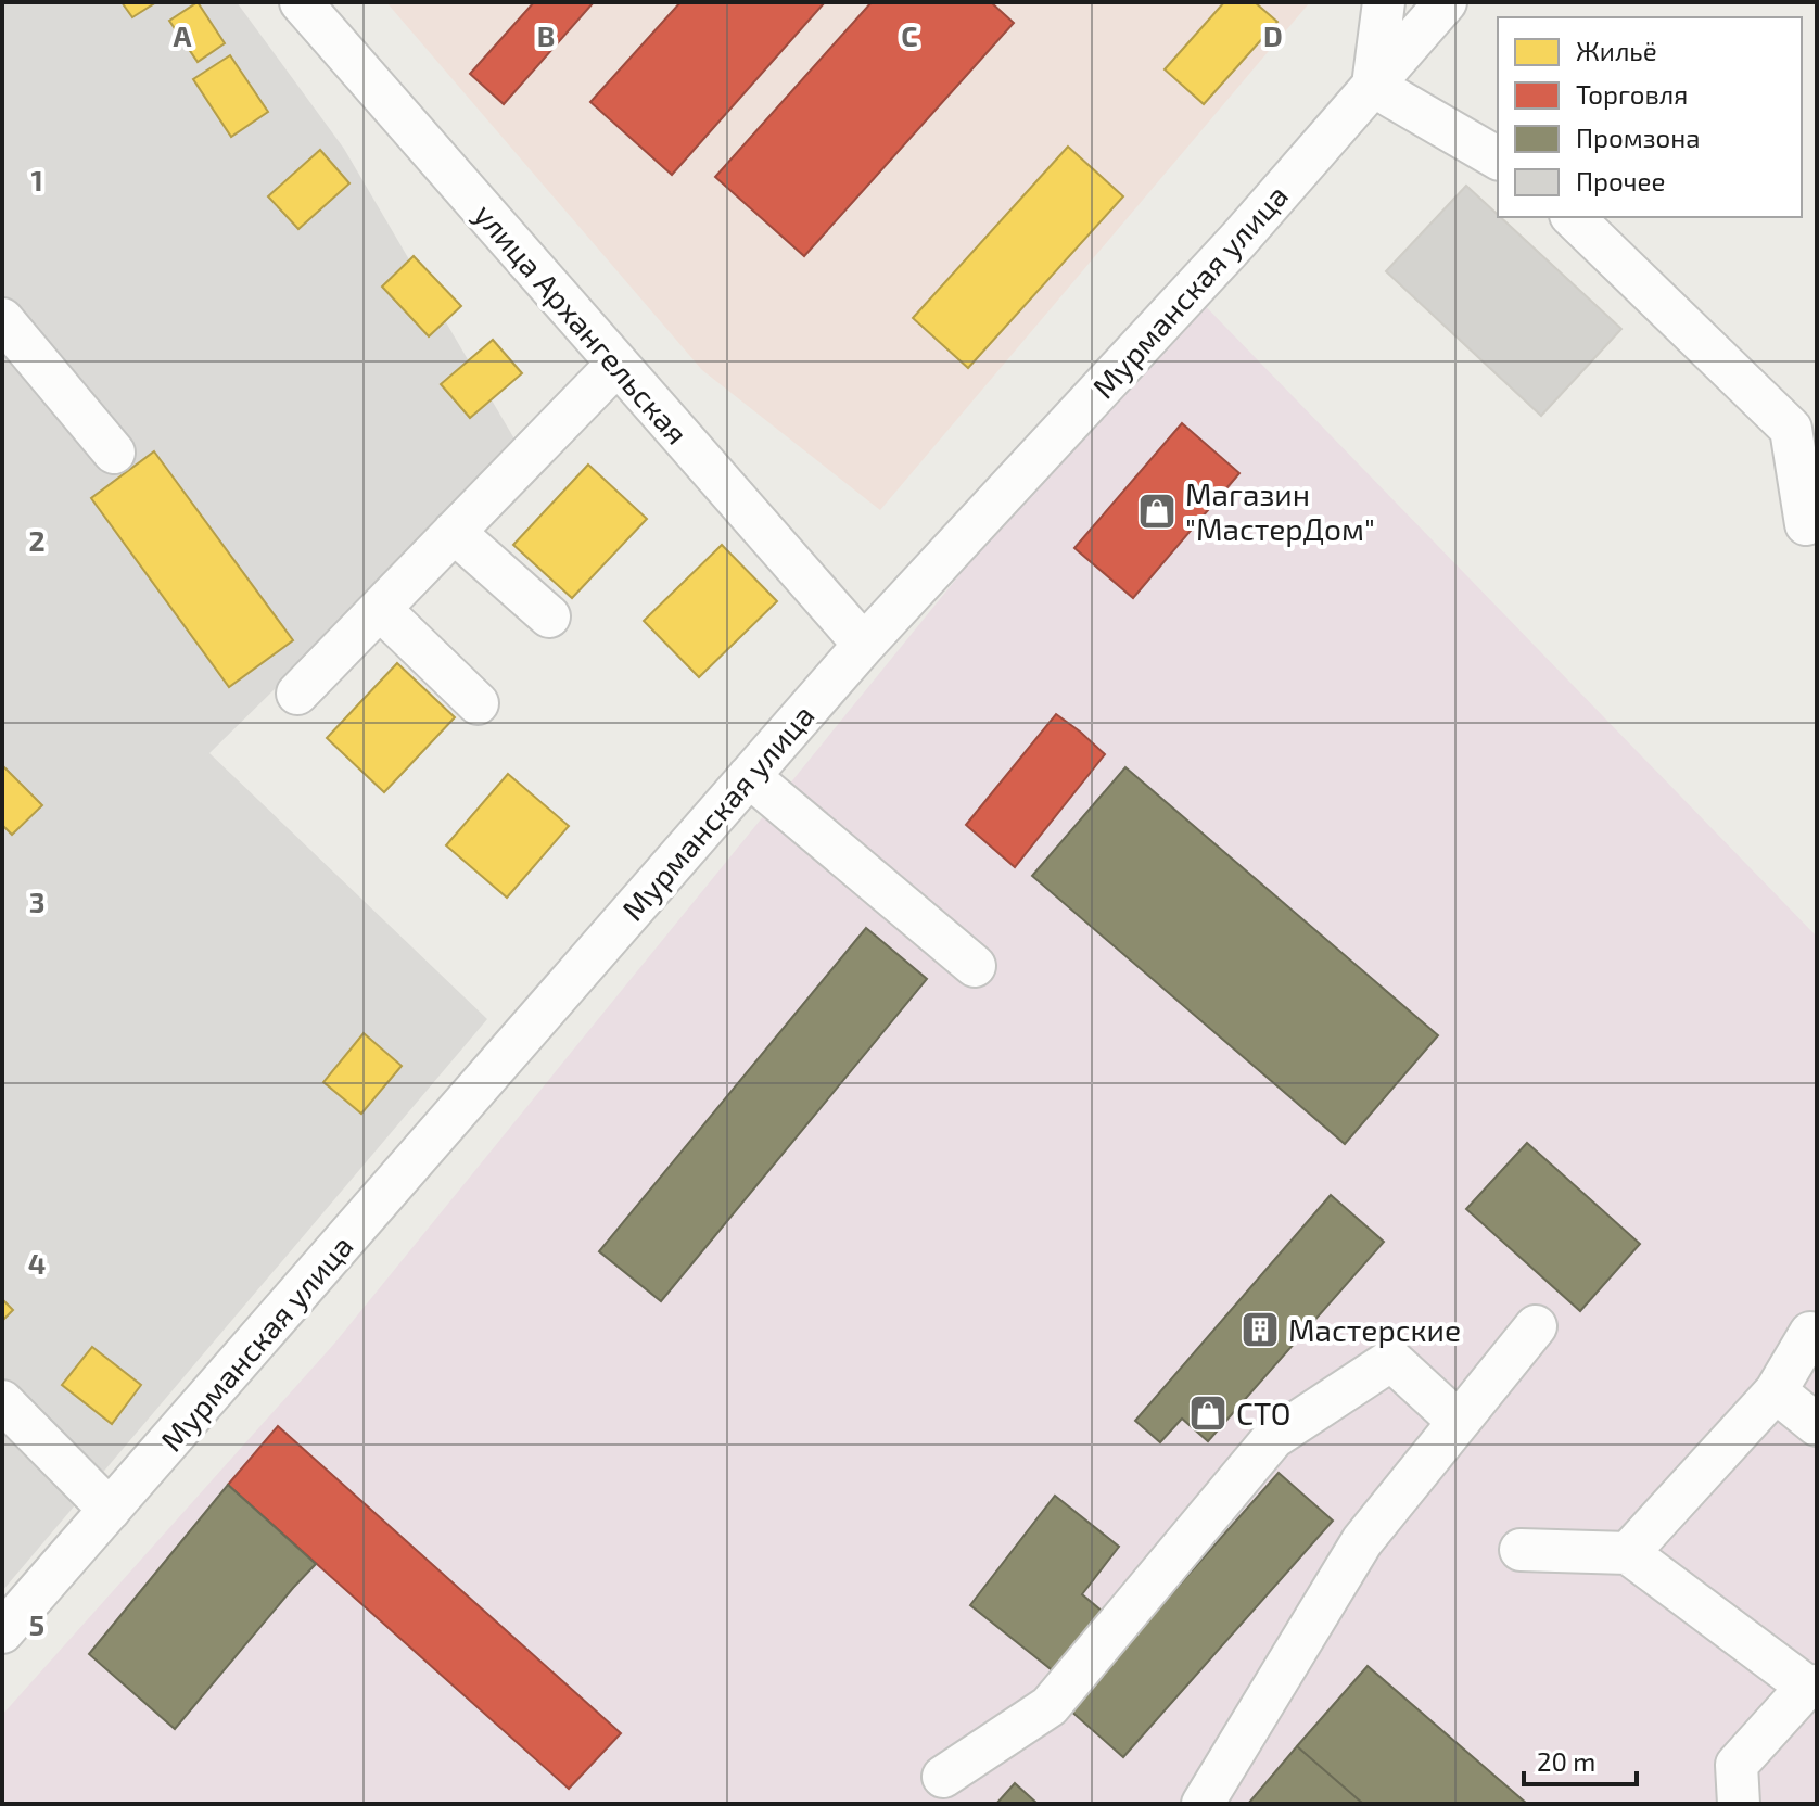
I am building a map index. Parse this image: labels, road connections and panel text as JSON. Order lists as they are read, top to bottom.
{
  "streets": {
    "street": ["Мурманская улица", "улица Архангельская"]
  },
  "crossings": [
    ["Мурманская улица", "улица Архангельская"]
  ],
  "places": {
    "shop": ["Магазин \"МастерДом\"", "СТО"],
    "building": ["Мастерские"]
  },
  "legend": [
    "Жильё",
    "Торговля",
    "Промзона",
    "Прочее"
  ],
  "scale_bar": "20 m",
  "grid": {
    "columns": [
      "A",
      "B",
      "C",
      "D"
    ],
    "rows": [
      "1",
      "2",
      "3",
      "4",
      "5"
    ]
  }
}
